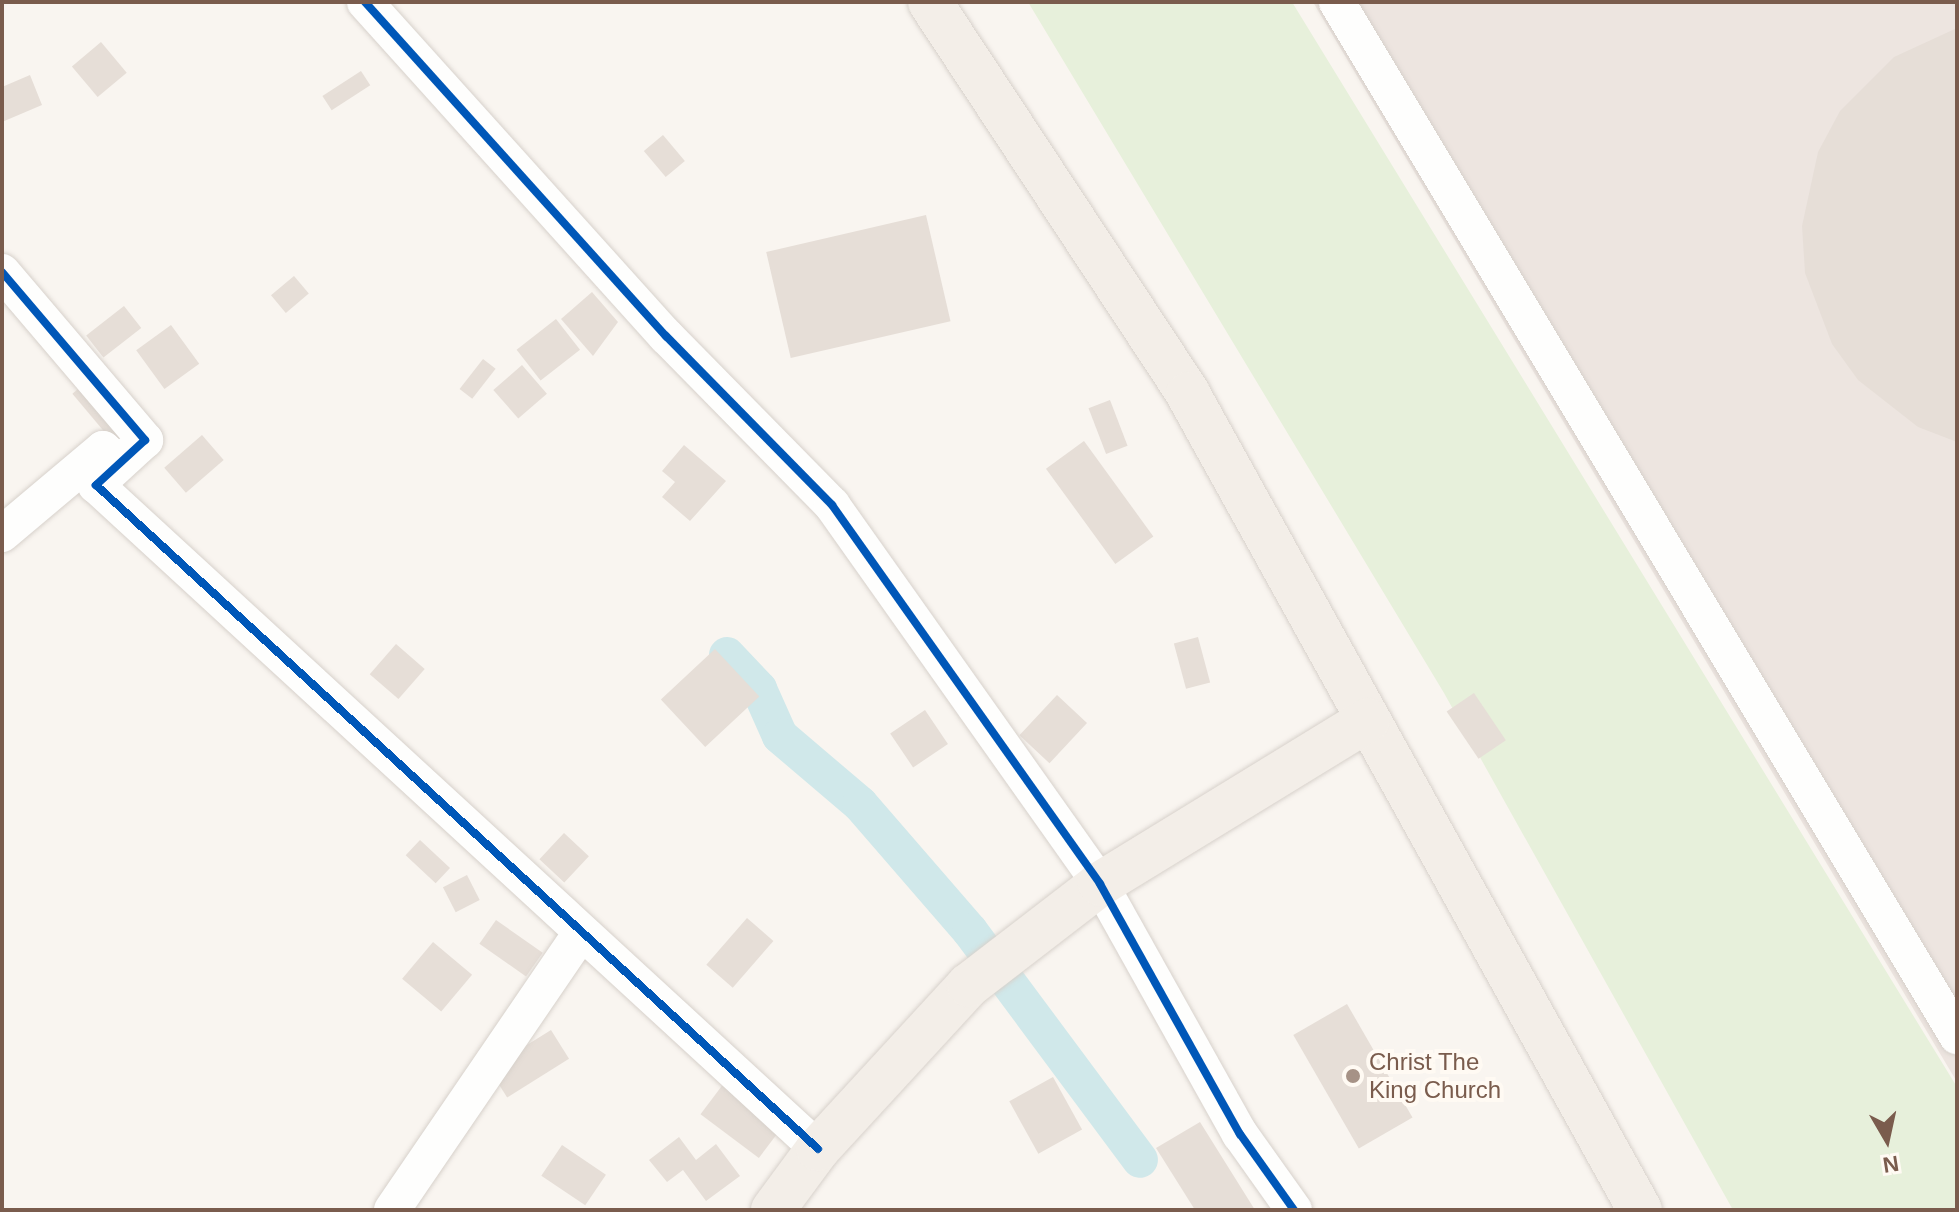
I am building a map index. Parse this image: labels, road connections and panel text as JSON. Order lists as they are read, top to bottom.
{
  "places": ["Christ The King Church"],
  "north": "bottom"
}
